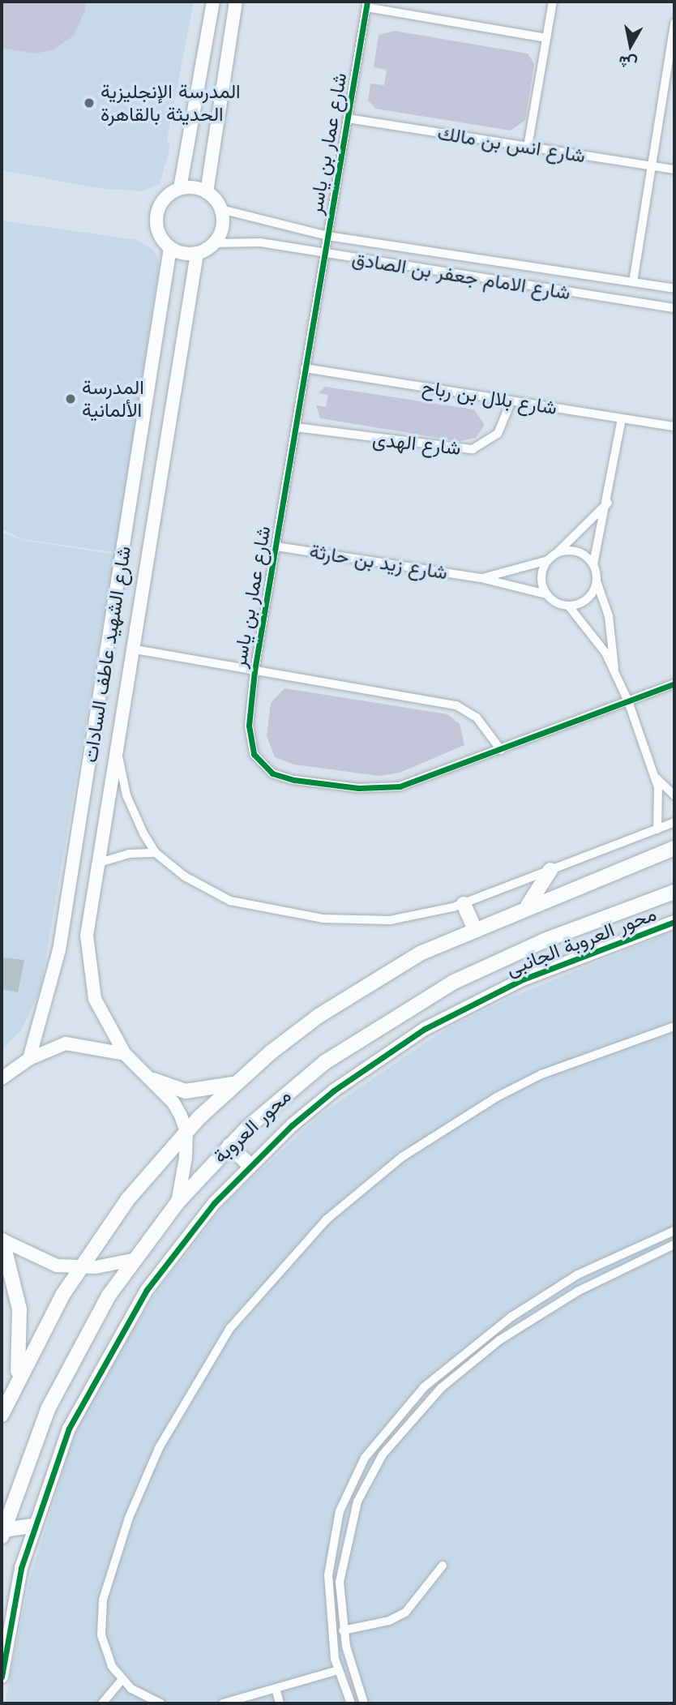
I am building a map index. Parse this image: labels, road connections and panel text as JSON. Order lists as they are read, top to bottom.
{
  "streets": {
    "main road": ["محور العروبة"],
    "street": [
      "شارع عمار بن ياسر",
      "شارع انس بن مالك",
      "شارع الامام جعفر بن الصادق",
      "شارع بلال بن رباح",
      "شارع الهدى",
      "شارع زيد بن حارثة",
      "شارع الشهيد عاطف السادات",
      "محور العروبة الجانبى"
    ]
  },
  "crossings": [
    ["شارع عمار بن ياسر", "شارع انس بن مالك"],
    ["شارع عمار بن ياسر", "شارع الامام جعفر بن الصادق"],
    ["شارع عمار بن ياسر", "شارع بلال بن رباح"],
    ["شارع عمار بن ياسر", "شارع الهدى"],
    ["شارع عمار بن ياسر", "شارع زيد بن حارثة"],
    ["شارع الامام جعفر بن الصادق", "شارع الشهيد عاطف السادات"],
    ["شارع بلال بن رباح", "شارع الهدى"],
    ["شارع الشهيد عاطف السادات", "محور العروبة"]
  ],
  "places": ["المدرسة الإنجليزية الحديثة بالقاهرة", "المدرسة الألمانية"],
  "north": "bottom"
}
